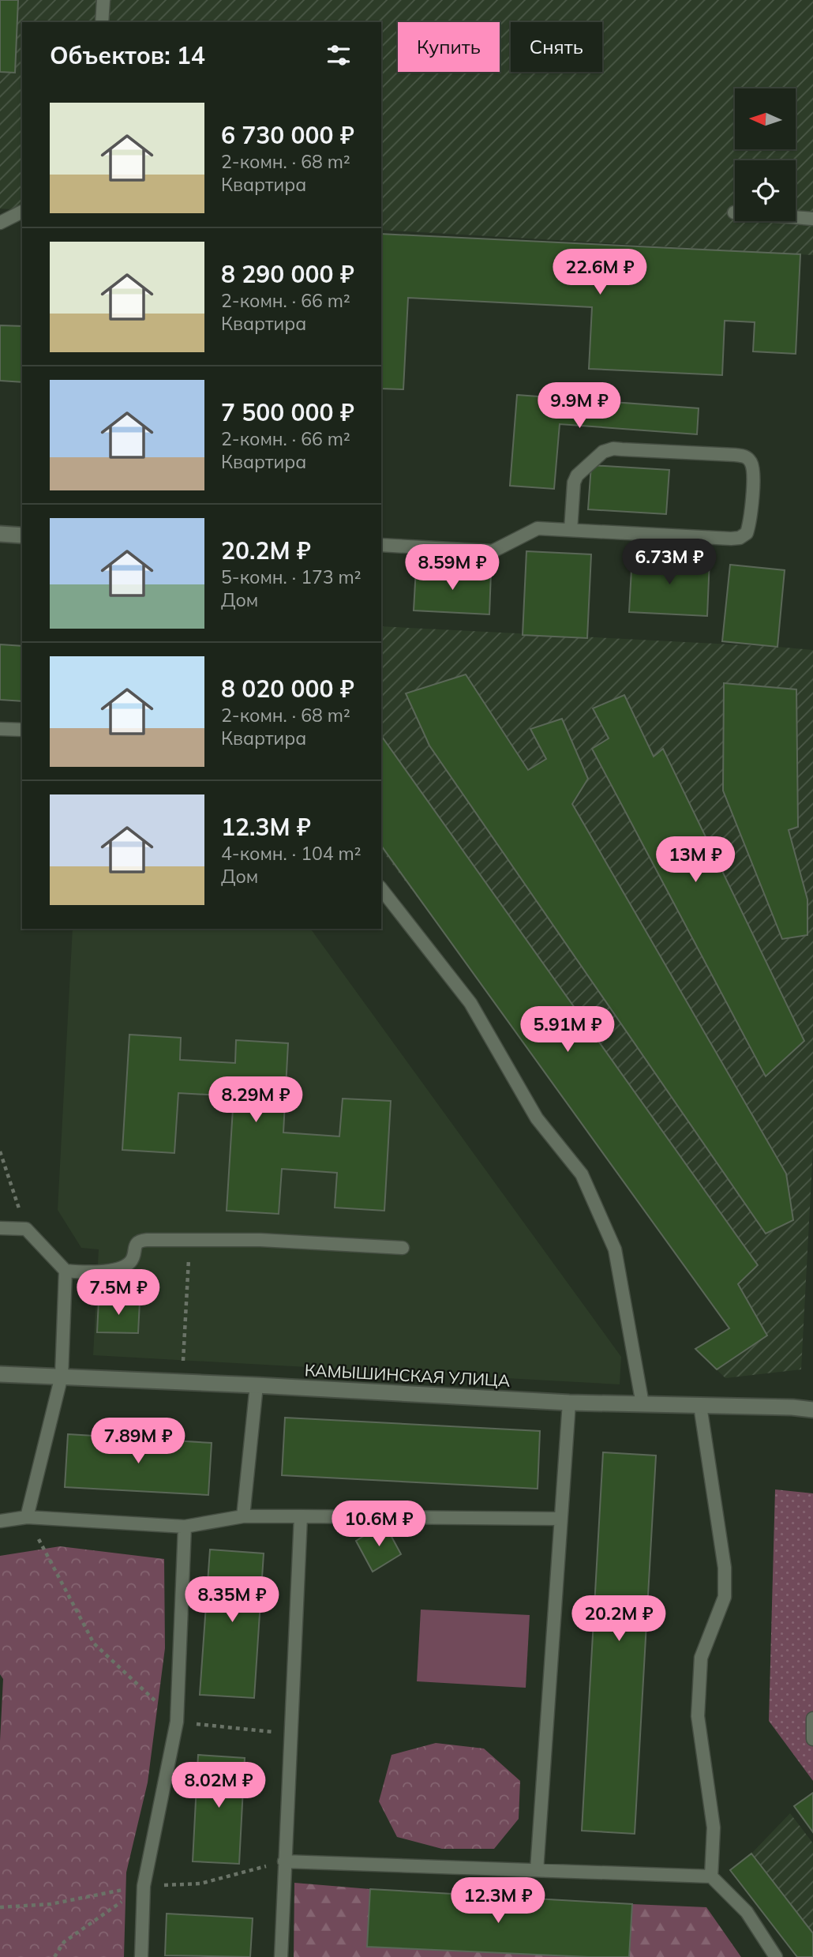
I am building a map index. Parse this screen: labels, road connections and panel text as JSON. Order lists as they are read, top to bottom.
{
  "streets": {
    "street": ["КАМЫШИНСКАЯ УЛИЦА"]
  },
  "north": "left",
  "page": {
    "chip": ["Купить", "Снять"],
    "heading": "Объектов: 14",
    "list": [
      {
        "name": "6 730 000 ₽",
        "note": "2-комн. · 68 m² · Квартира"
      },
      {
        "name": "8 290 000 ₽",
        "note": "2-комн. · 66 m² · Квартира"
      },
      {
        "name": "7 500 000 ₽",
        "note": "2-комн. · 66 m² · Квартира"
      },
      {
        "name": "20.2M ₽",
        "note": "5-комн. · 173 m² · Дом"
      },
      {
        "name": "8 020 000 ₽",
        "note": "2-комн. · 68 m² · Квартира"
      },
      {
        "name": "12.3M ₽",
        "note": "4-комн. · 104 m² · Дом"
      }
    ],
    "price": [
      "22.6M ₽",
      "9.9M ₽",
      "6.73M ₽",
      "8.59M ₽",
      "13M ₽",
      "5.91M ₽",
      "8.29M ₽",
      "7.5M ₽",
      "7.89M ₽",
      "10.6M ₽",
      "8.35M ₽",
      "20.2M ₽",
      "8.02M ₽",
      "12.3M ₽"
    ]
  }
}
